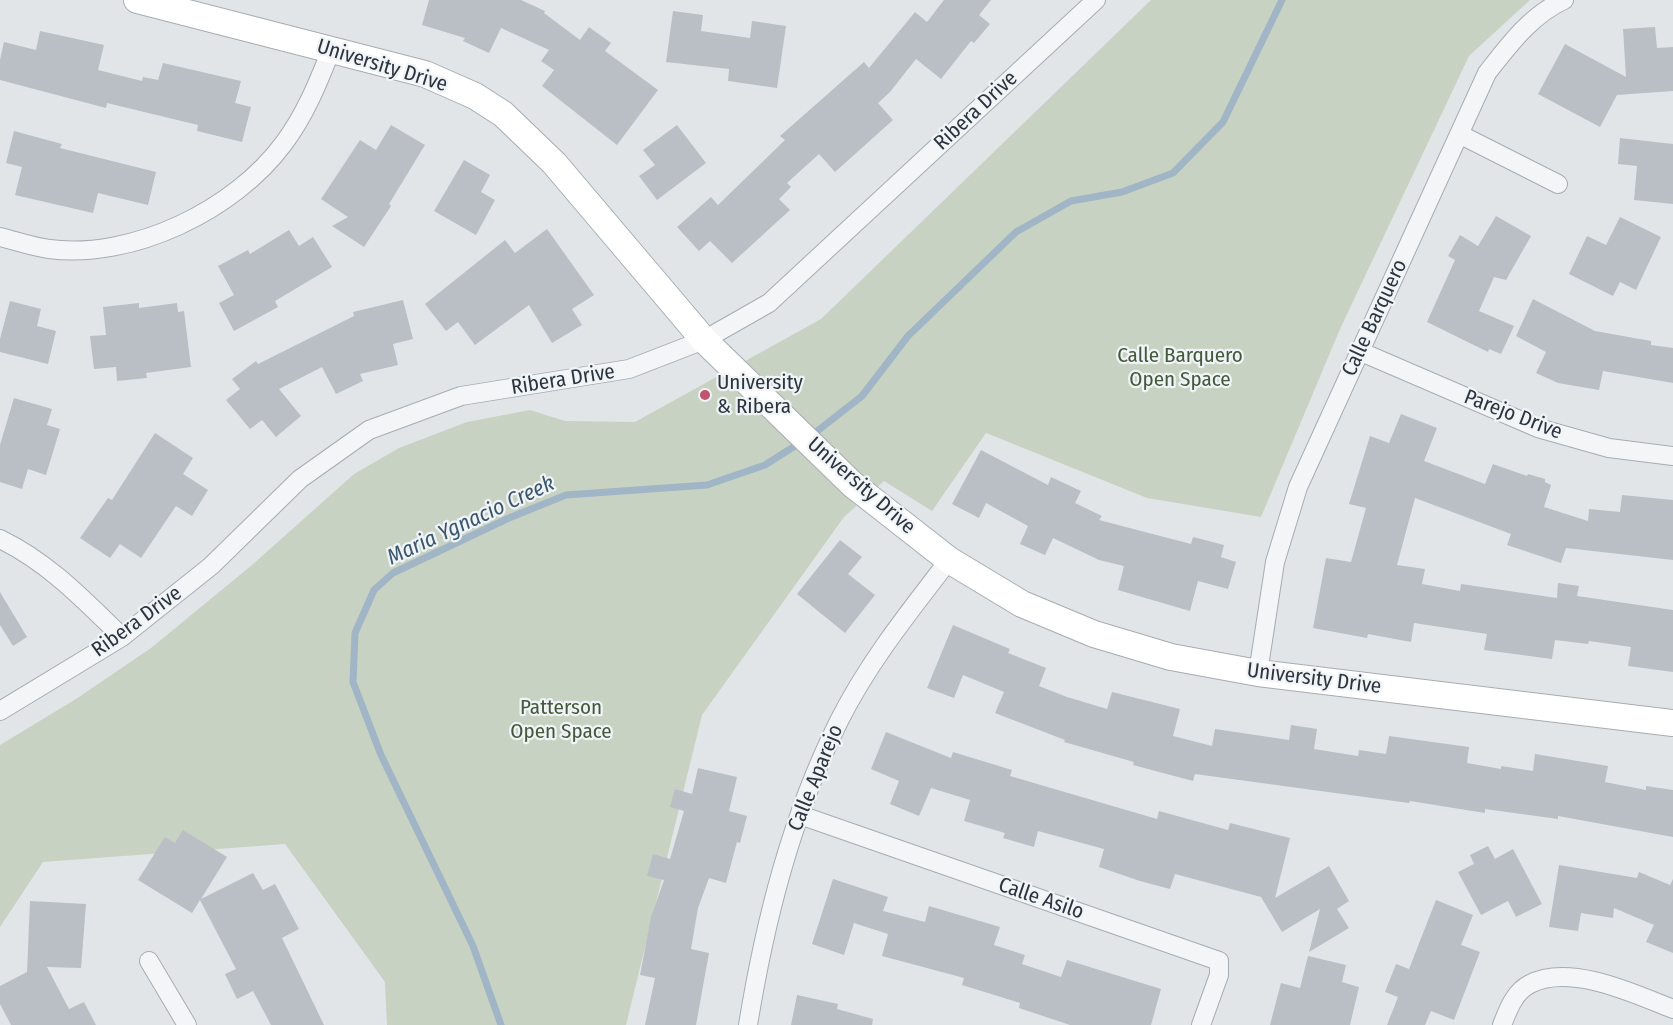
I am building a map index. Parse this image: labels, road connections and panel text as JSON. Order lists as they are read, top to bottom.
{
  "streets": {
    "street": [
      "University Drive",
      "Ribera Drive",
      "Calle Barquero",
      "Parejo Drive",
      "Calle Aparejo",
      "Calle Asilo"
    ]
  },
  "crossings": [
    ["University Drive", "Ribera Drive"],
    ["University Drive", "Calle Barquero"],
    ["University Drive", "Calle Aparejo"],
    ["Calle Barquero", "Parejo Drive"],
    ["Calle Aparejo", "Calle Asilo"]
  ],
  "water": ["Maria Ygnacio Creek"],
  "parks": ["Calle Barquero Open Space", "Patterson Open Space"],
  "places": ["University & Ribera"]
}
